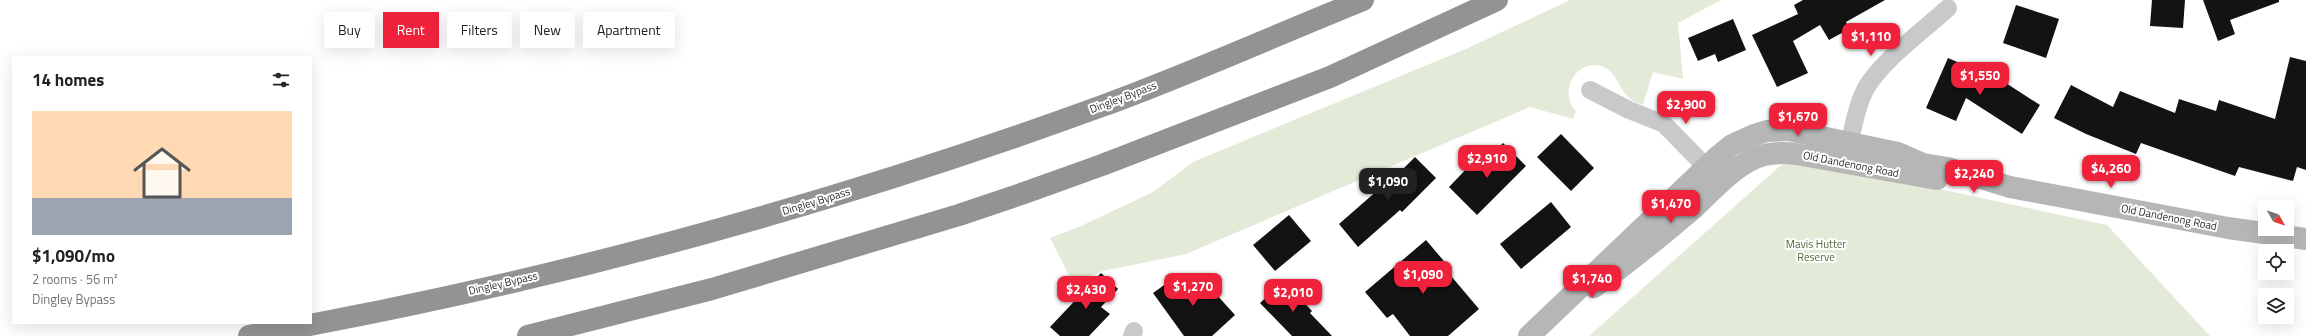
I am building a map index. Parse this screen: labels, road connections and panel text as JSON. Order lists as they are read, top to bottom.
{
  "streets": {
    "highway": ["Dingley Bypass"],
    "main road": ["Old Dandenong Road"]
  },
  "parks": ["Mavis Hutter Reserve"],
  "north": "bottom right",
  "page": {
    "chip": [
      "Buy",
      "Rent",
      "Filters",
      "New",
      "Apartment"
    ],
    "price": [
      "$1,110",
      "$1,550",
      "$2,900",
      "$1,670",
      "$2,910",
      "$4,260",
      "$2,240",
      "$1,090",
      "$1,470",
      "$1,090",
      "$1,740",
      "$1,270",
      "$2,430",
      "$2,010"
    ],
    "heading": "14 homes",
    "list": [
      {
        "name": "$1,090/mo",
        "note": "2 rooms · 56 m² · Dingley Bypass"
      }
    ]
  }
}
